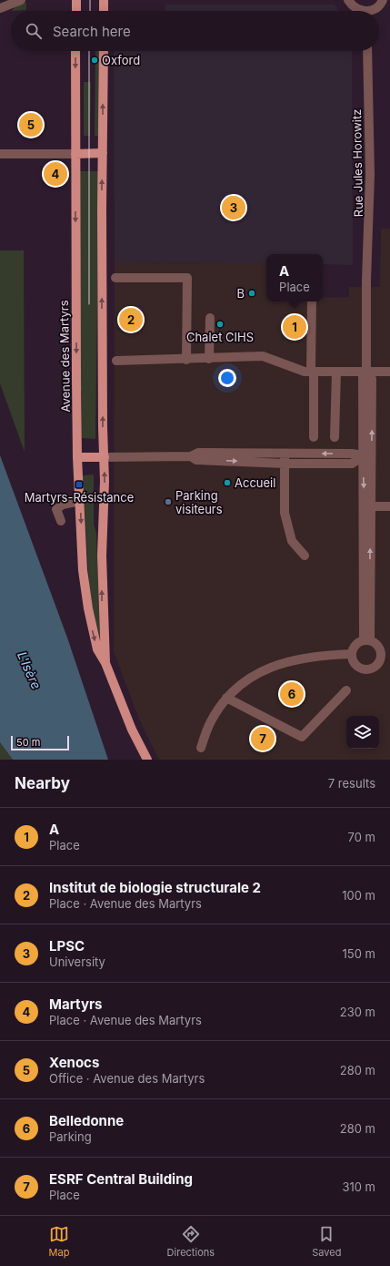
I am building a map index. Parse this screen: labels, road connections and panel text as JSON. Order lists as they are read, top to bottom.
{
  "streets": {
    "main road": ["Avenue des Martyrs"],
    "street": ["Rue Jules Horowitz"]
  },
  "water": ["L'Isère"],
  "places": {
    "other": [
      "Oxford",
      "B",
      "Chalet CIHS",
      "Accueil",
      "Parking visiteurs"
    ],
    "transit": ["Martyrs-Résistance"]
  },
  "scale_bar": "50 m",
  "page": {
    "search": "Search here",
    "pins": [
      "5",
      "4",
      "3",
      "2",
      "1",
      "6",
      "7"
    ],
    "popup": ["A", "Place"],
    "scale": "50 m",
    "heading": ["Nearby", "7 results"],
    "list": [
      {
        "mark": "1",
        "name": "A",
        "note": "Place",
        "value": "70 m"
      },
      {
        "mark": "2",
        "name": "Institut de biologie structurale 2",
        "note": "Place · Avenue des Martyrs",
        "value": "100 m"
      },
      {
        "mark": "3",
        "name": "LPSC",
        "note": "University",
        "value": "150 m"
      },
      {
        "mark": "4",
        "name": "Martyrs",
        "note": "Place · Avenue des Martyrs",
        "value": "230 m"
      },
      {
        "mark": "5",
        "name": "Xenocs",
        "note": "Office · Avenue des Martyrs",
        "value": "280 m"
      },
      {
        "mark": "6",
        "name": "Belledonne",
        "note": "Parking",
        "value": "280 m"
      },
      {
        "mark": "7",
        "name": "ESRF Central Building",
        "note": "Place",
        "value": "310 m"
      }
    ],
    "nav": ["Map", "Directions", "Saved"]
  }
}
